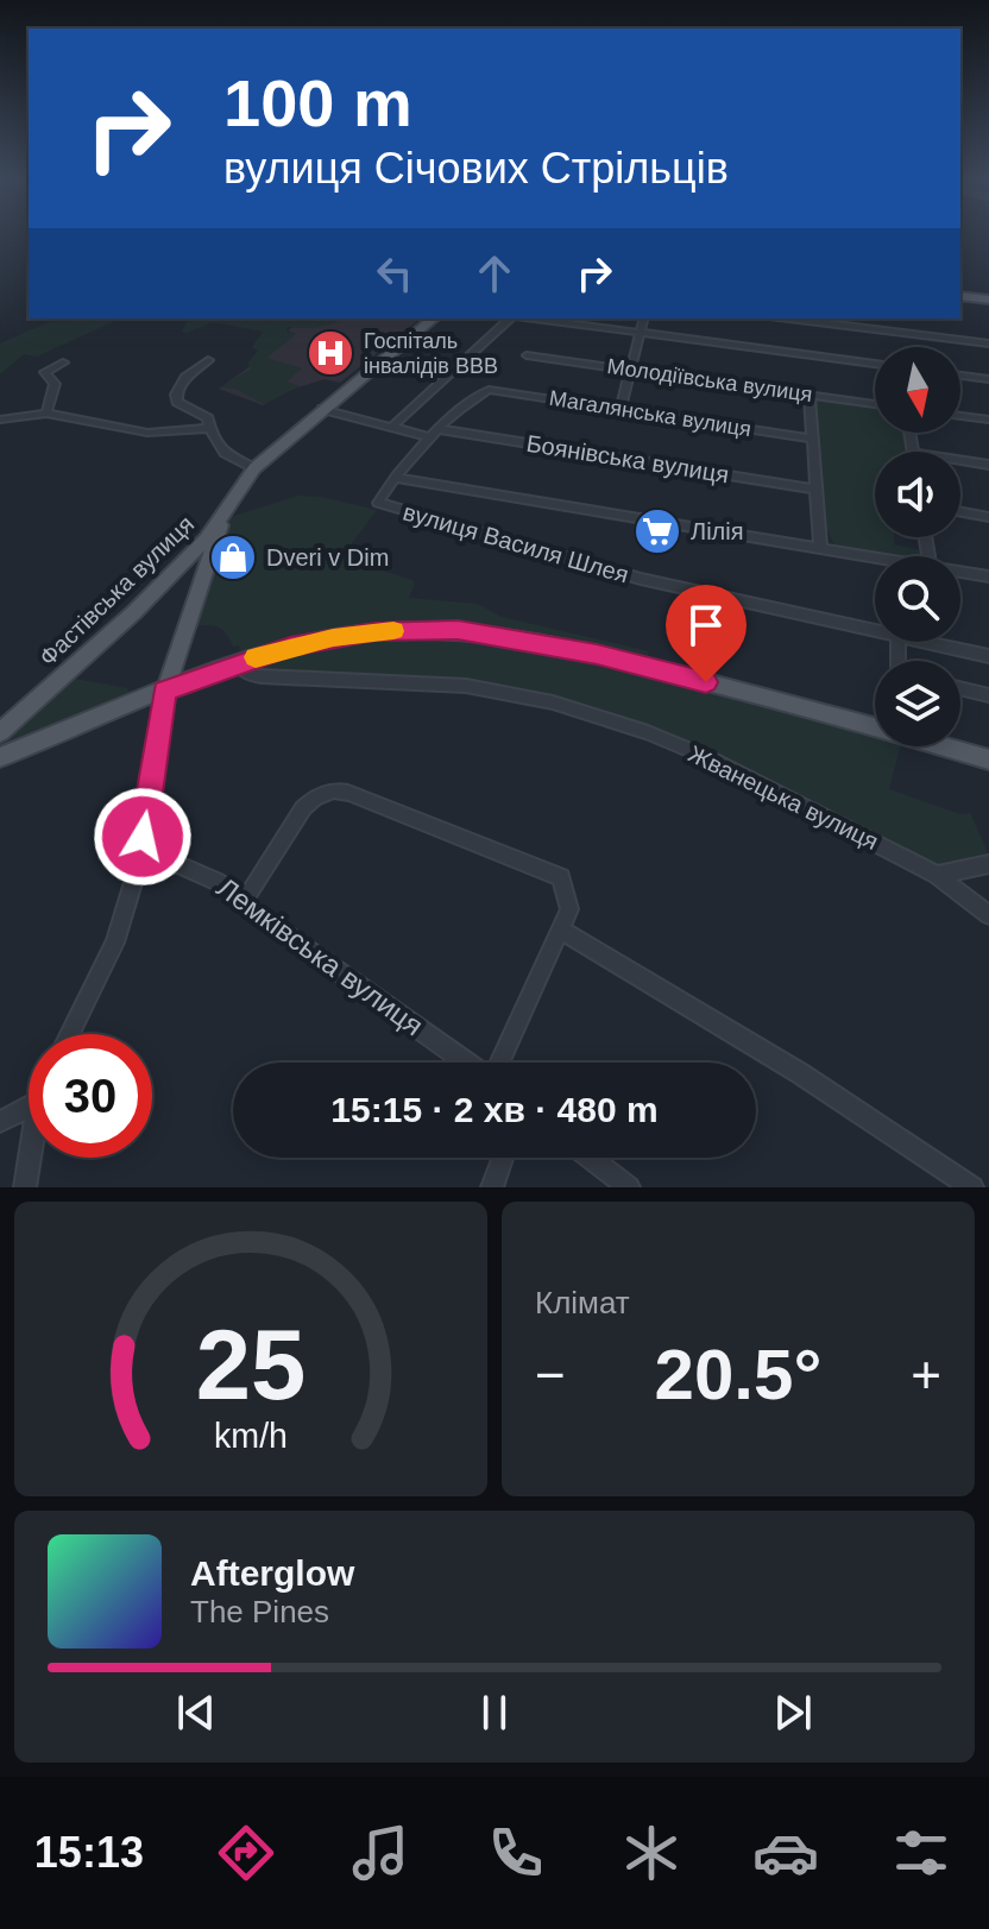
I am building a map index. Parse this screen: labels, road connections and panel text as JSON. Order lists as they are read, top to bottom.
{
  "streets": {
    "main road": ["Фастівська вулиця"],
    "street": [
      "Молодіївська вулиця",
      "Магалянська вулиця",
      "Боянівська вулиця",
      "вулиця Василя Шлея",
      "Жванецька вулиця",
      "Лемківська вулиця"
    ]
  },
  "crossings": [
    ["Магалянська вулиця", "Боянівська вулиця"]
  ],
  "places": {
    "hospital": ["Госпіталь інвалідів ВВВ"],
    "supermarket": ["Лілія"],
    "shop": ["Dveri v Dim"]
  },
  "north": "bottom",
  "page": {
    "turn": ["100 m", "вулиця Січових Стрільців"],
    "limit": "30",
    "trip": "15:15 · 2 хв · 480 m",
    "tile": "Клімат",
    "heat": ["−", "20.5°", "+"],
    "song": ["Afterglow", "The Pines"],
    "tabs": "15:13",
    "gauge": ["25", "km/h"]
  }
}
